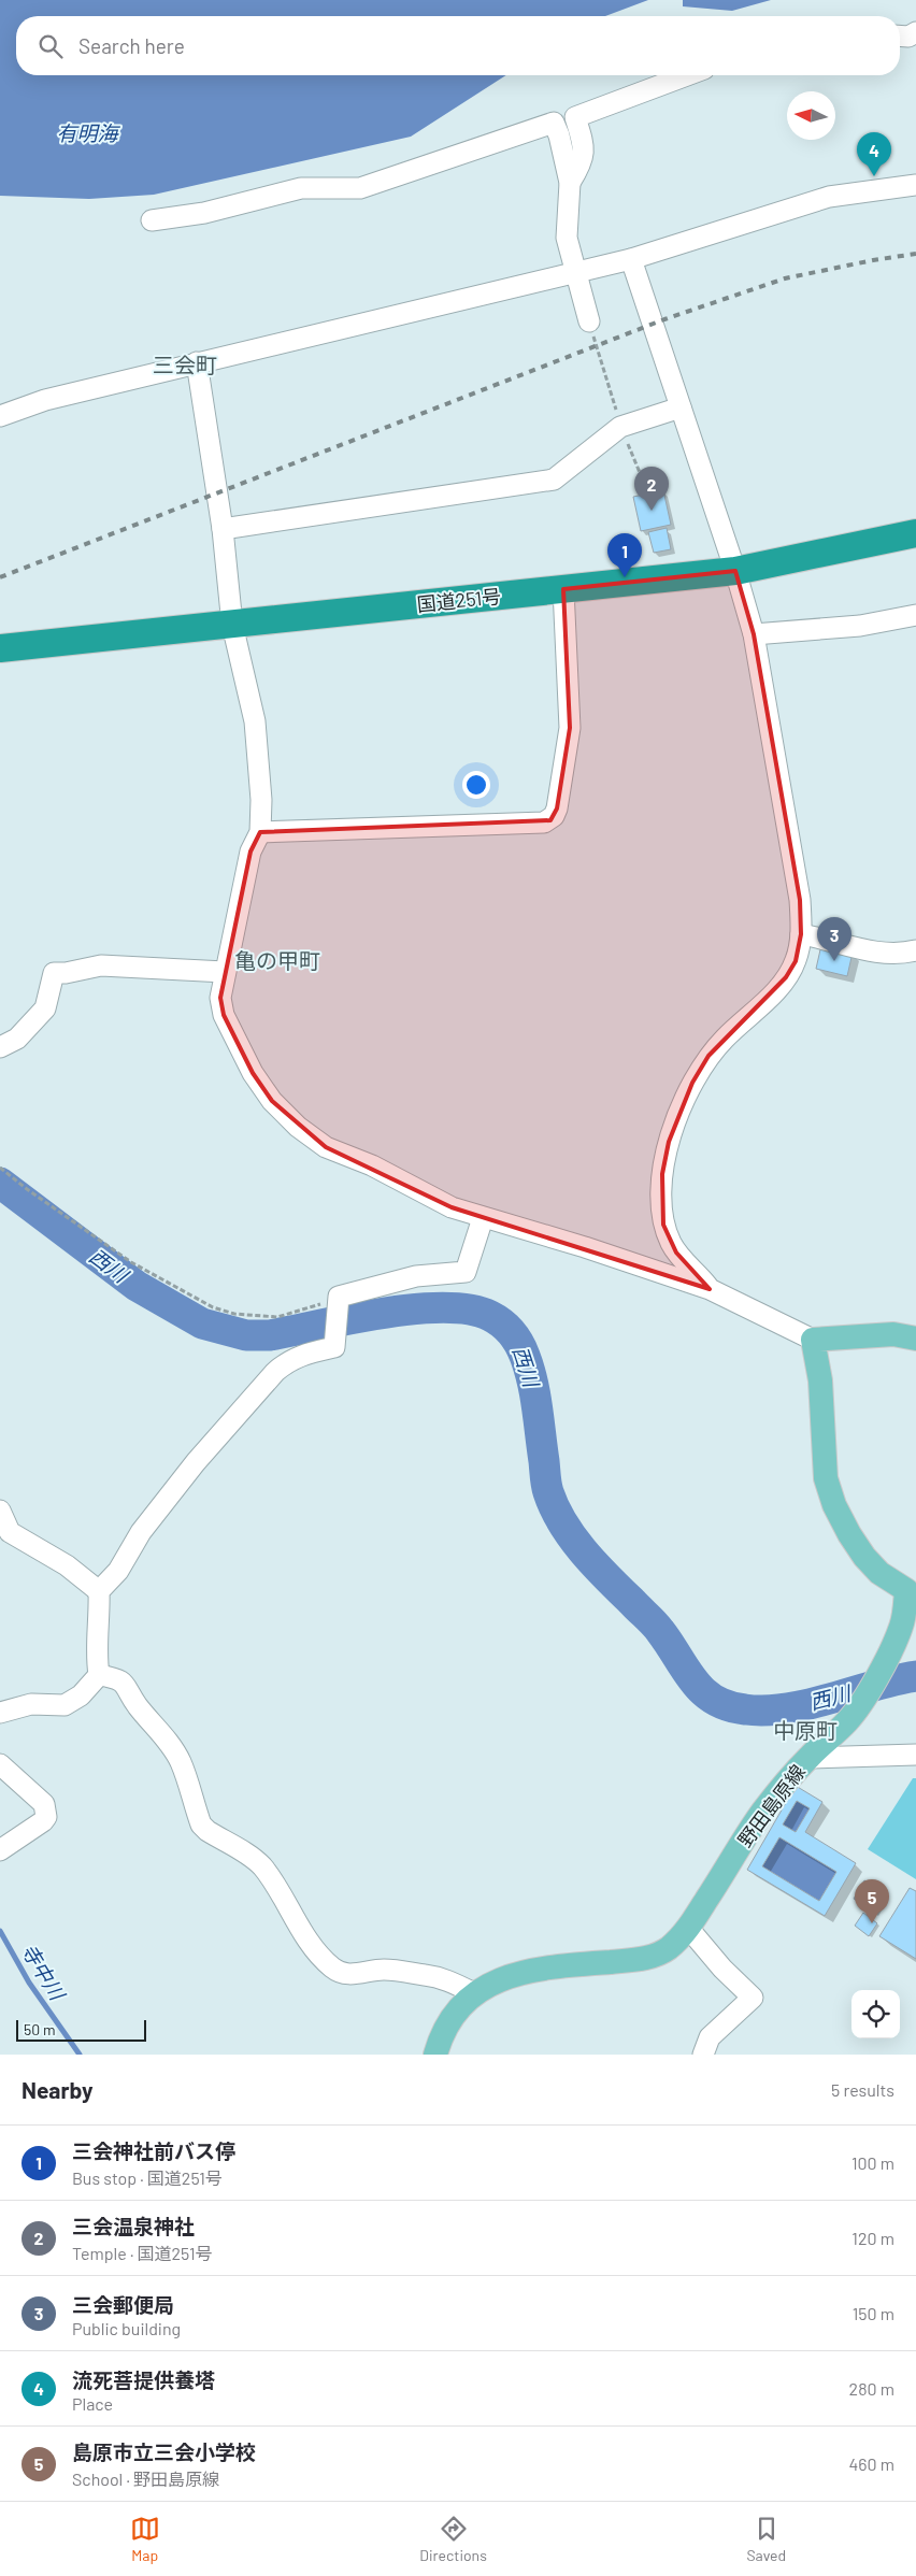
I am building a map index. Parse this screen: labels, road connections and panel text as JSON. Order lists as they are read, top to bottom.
{
  "streets": {
    "highway": ["国道251号"],
    "main road": ["野田島原線"]
  },
  "districts": ["三会町", "亀の甲町", "中原町"],
  "water": ["有明海", "西川", "寺中川"],
  "scale_bar": "50 m",
  "north": "left",
  "page": {
    "search": "Search here",
    "pins": [
      "4",
      "2",
      "1",
      "3",
      "5"
    ],
    "scale": "50 m",
    "heading": ["Nearby", "5 results"],
    "list": [
      {
        "mark": "1",
        "name": "三会神社前バス停",
        "note": "Bus stop · 国道251号",
        "value": "100 m"
      },
      {
        "mark": "2",
        "name": "三会温泉神社",
        "note": "Temple · 国道251号",
        "value": "120 m"
      },
      {
        "mark": "3",
        "name": "三会郵便局",
        "note": "Public building",
        "value": "150 m"
      },
      {
        "mark": "4",
        "name": "流死菩提供養塔",
        "note": "Place",
        "value": "280 m"
      },
      {
        "mark": "5",
        "name": "島原市立三会小学校",
        "note": "School · 野田島原線",
        "value": "460 m"
      }
    ],
    "nav": ["Map", "Directions", "Saved"]
  }
}
